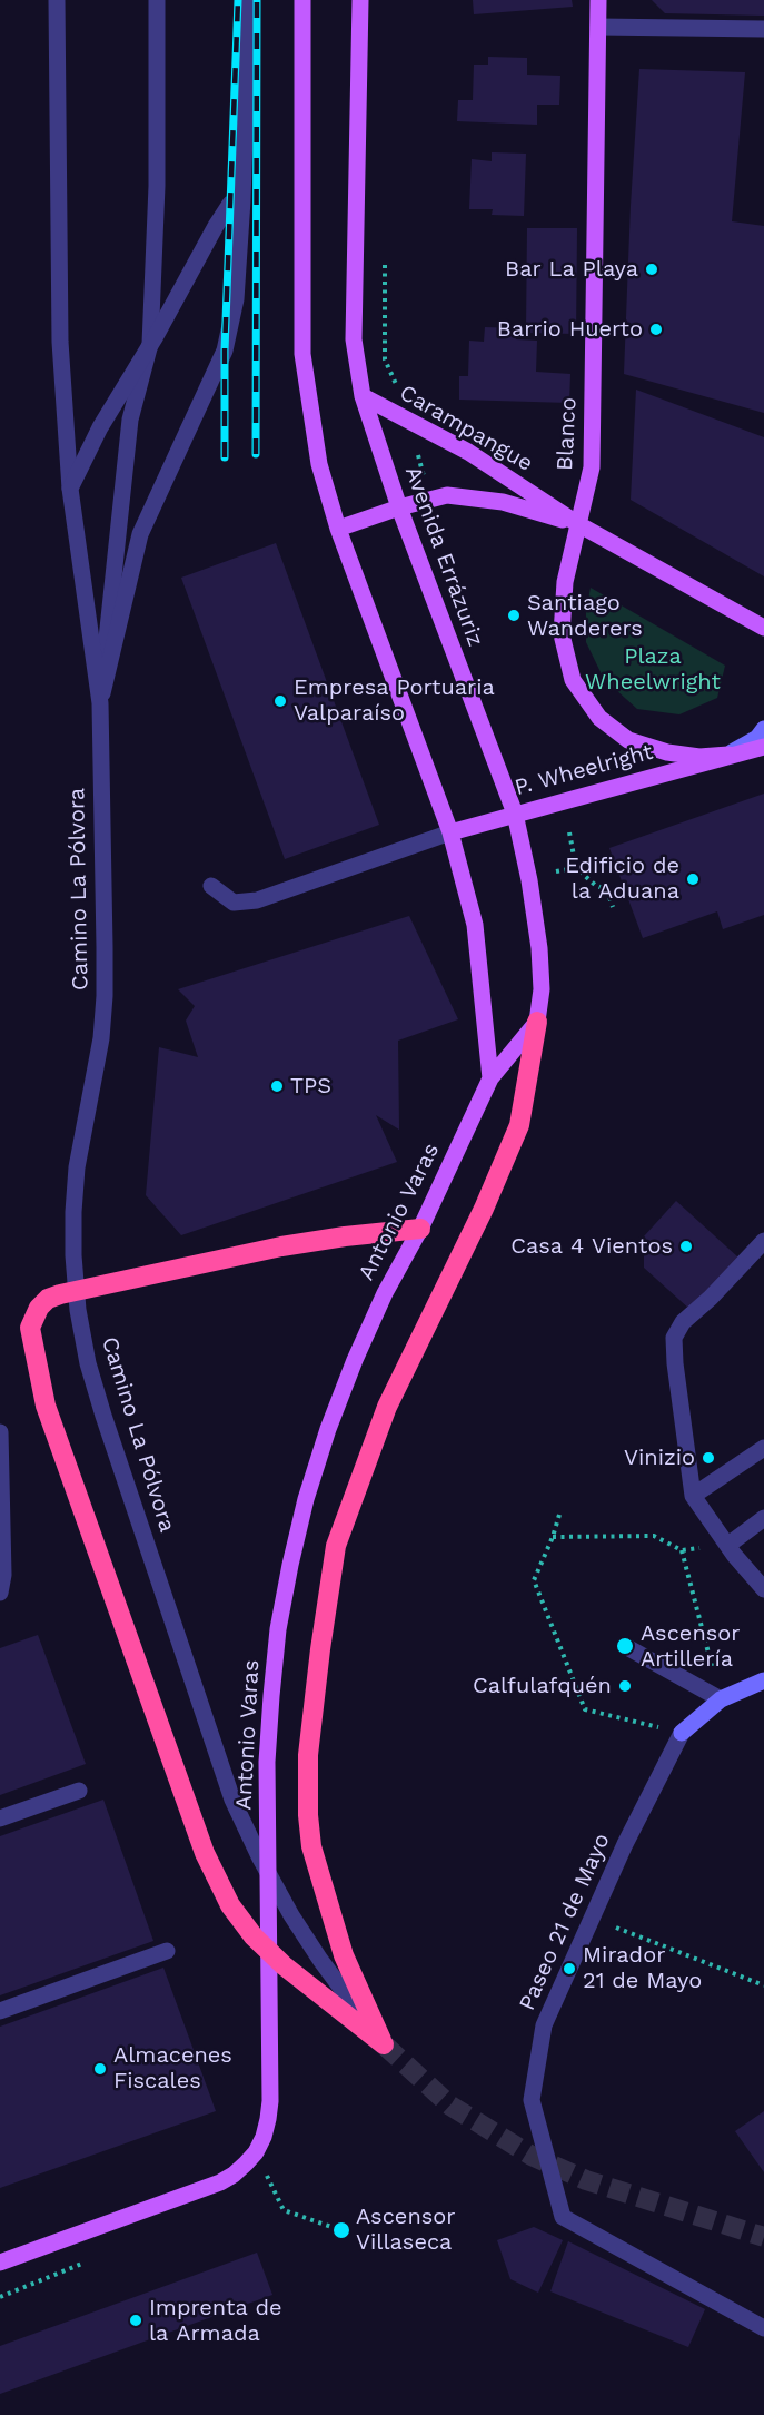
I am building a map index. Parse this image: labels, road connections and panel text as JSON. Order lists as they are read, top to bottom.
{
  "streets": {
    "main road": [
      "Carampangue",
      "Blanco",
      "Avenida Errázuriz",
      "P. Wheelright",
      "Antonio Varas"
    ],
    "street": ["Camino La Pólvora", "Paseo 21 de Mayo"]
  },
  "crossings": [
    ["Carampangue", "Blanco"],
    ["Carampangue", "Avenida Errázuriz"],
    ["Blanco", "P. Wheelright"],
    ["Avenida Errázuriz", "P. Wheelright"]
  ],
  "parks": ["Plaza Wheelwright"],
  "places": [
    "Bar La Playa",
    "Barrio Huerto",
    "Santiago Wanderers",
    "Empresa Portuaria Valparaíso",
    "Edificio de la Aduana",
    "TPS",
    "Casa 4 Vientos",
    "Vinizio",
    "Ascensor Artillería",
    "Calfulafquén",
    "Mirador 21 de Mayo",
    "Almacenes Fiscales",
    "Ascensor Villaseca",
    "Imprenta de la Armada"
  ]
}
